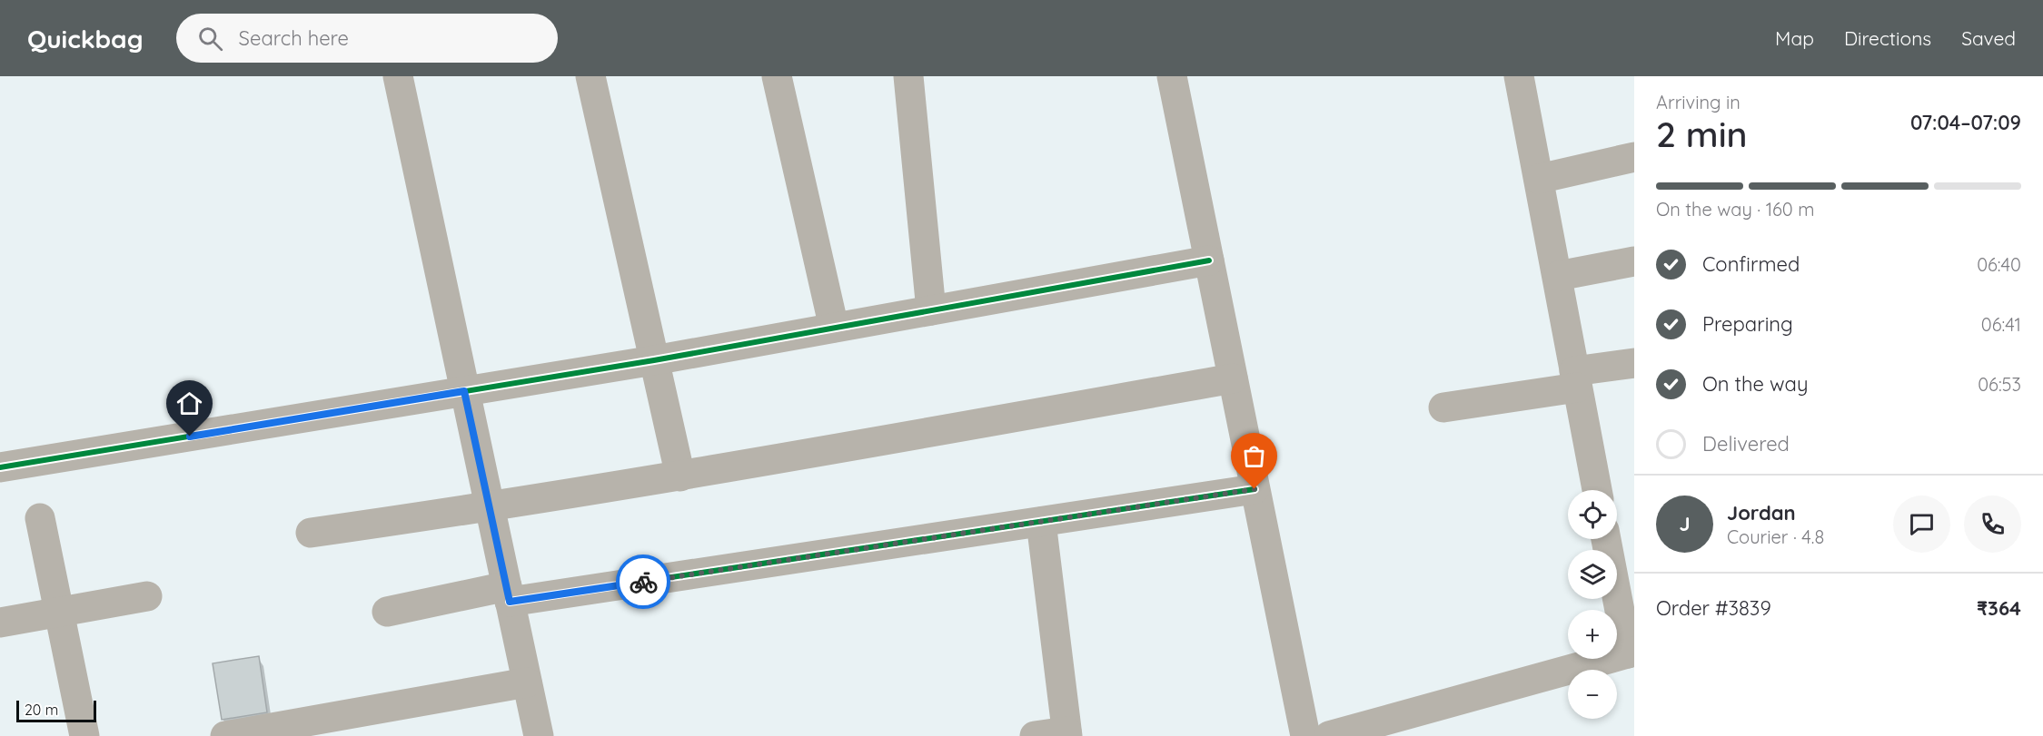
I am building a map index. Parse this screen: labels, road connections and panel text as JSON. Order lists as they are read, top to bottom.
{
  "scale_bar": "20 m",
  "page": {
    "header": "Quickbag",
    "search": "Search here",
    "nav": ["Map", "Directions", "Saved"],
    "heading": ["2 min", "Arriving in", "07:04–07:09"],
    "panel": [
      "Jordan",
      "Courier · 4.8",
      "Order #3839",
      "₹364"
    ],
    "bar": "On the way · 160 m",
    "list": [
      ["Confirmed", "06:40"],
      ["Preparing", "06:41"],
      ["On the way", "06:53"],
      "Delivered"
    ],
    "map_buttons": ["+", "−"],
    "round": "J",
    "scale": "20 m"
  }
}
